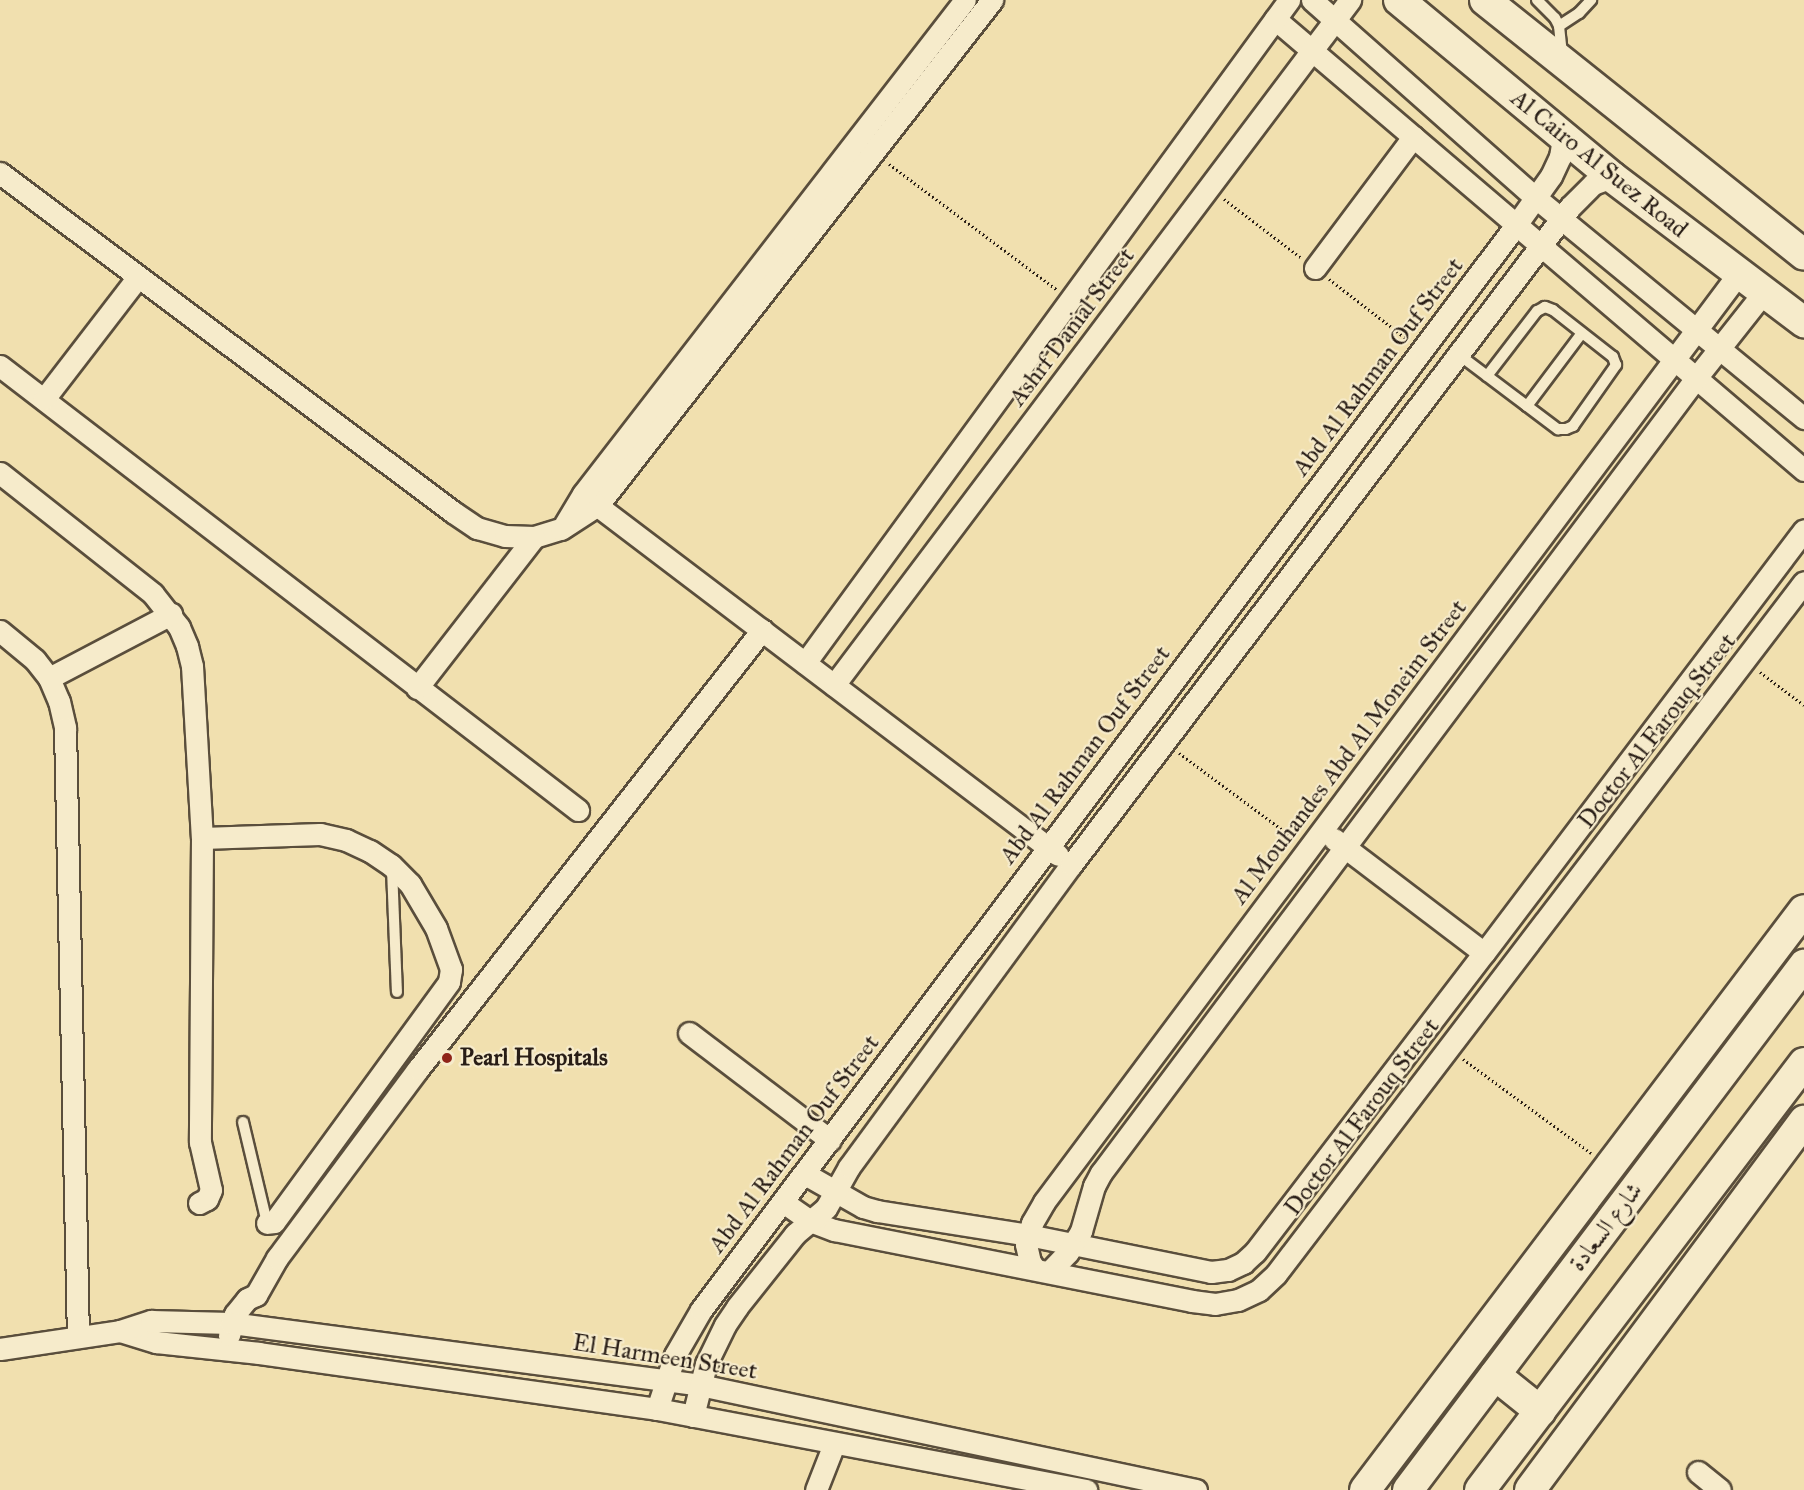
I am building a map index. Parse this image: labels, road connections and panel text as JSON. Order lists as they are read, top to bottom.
{
  "streets": {
    "street": [
      "Al Cairo Al Suez Road",
      "Ashrf Danial Street",
      "Abd Al Rahman Ouf Street",
      "Doctor Al Farouq Street",
      "Al Mouhandes Abd Al Moneim Street",
      "شارع السعادة",
      "El Harmeen Street"
    ]
  },
  "crossings": [
    ["Al Cairo Al Suez Road", "Abd Al Rahman Ouf Street"],
    ["Al Cairo Al Suez Road", "Al Mouhandes Abd Al Moneim Street"],
    ["Abd Al Rahman Ouf Street", "Doctor Al Farouq Street"],
    ["Abd Al Rahman Ouf Street", "El Harmeen Street"],
    ["Doctor Al Farouq Street", "Al Mouhandes Abd Al Moneim Street"]
  ],
  "places": ["Pearl Hospitals"]
}
